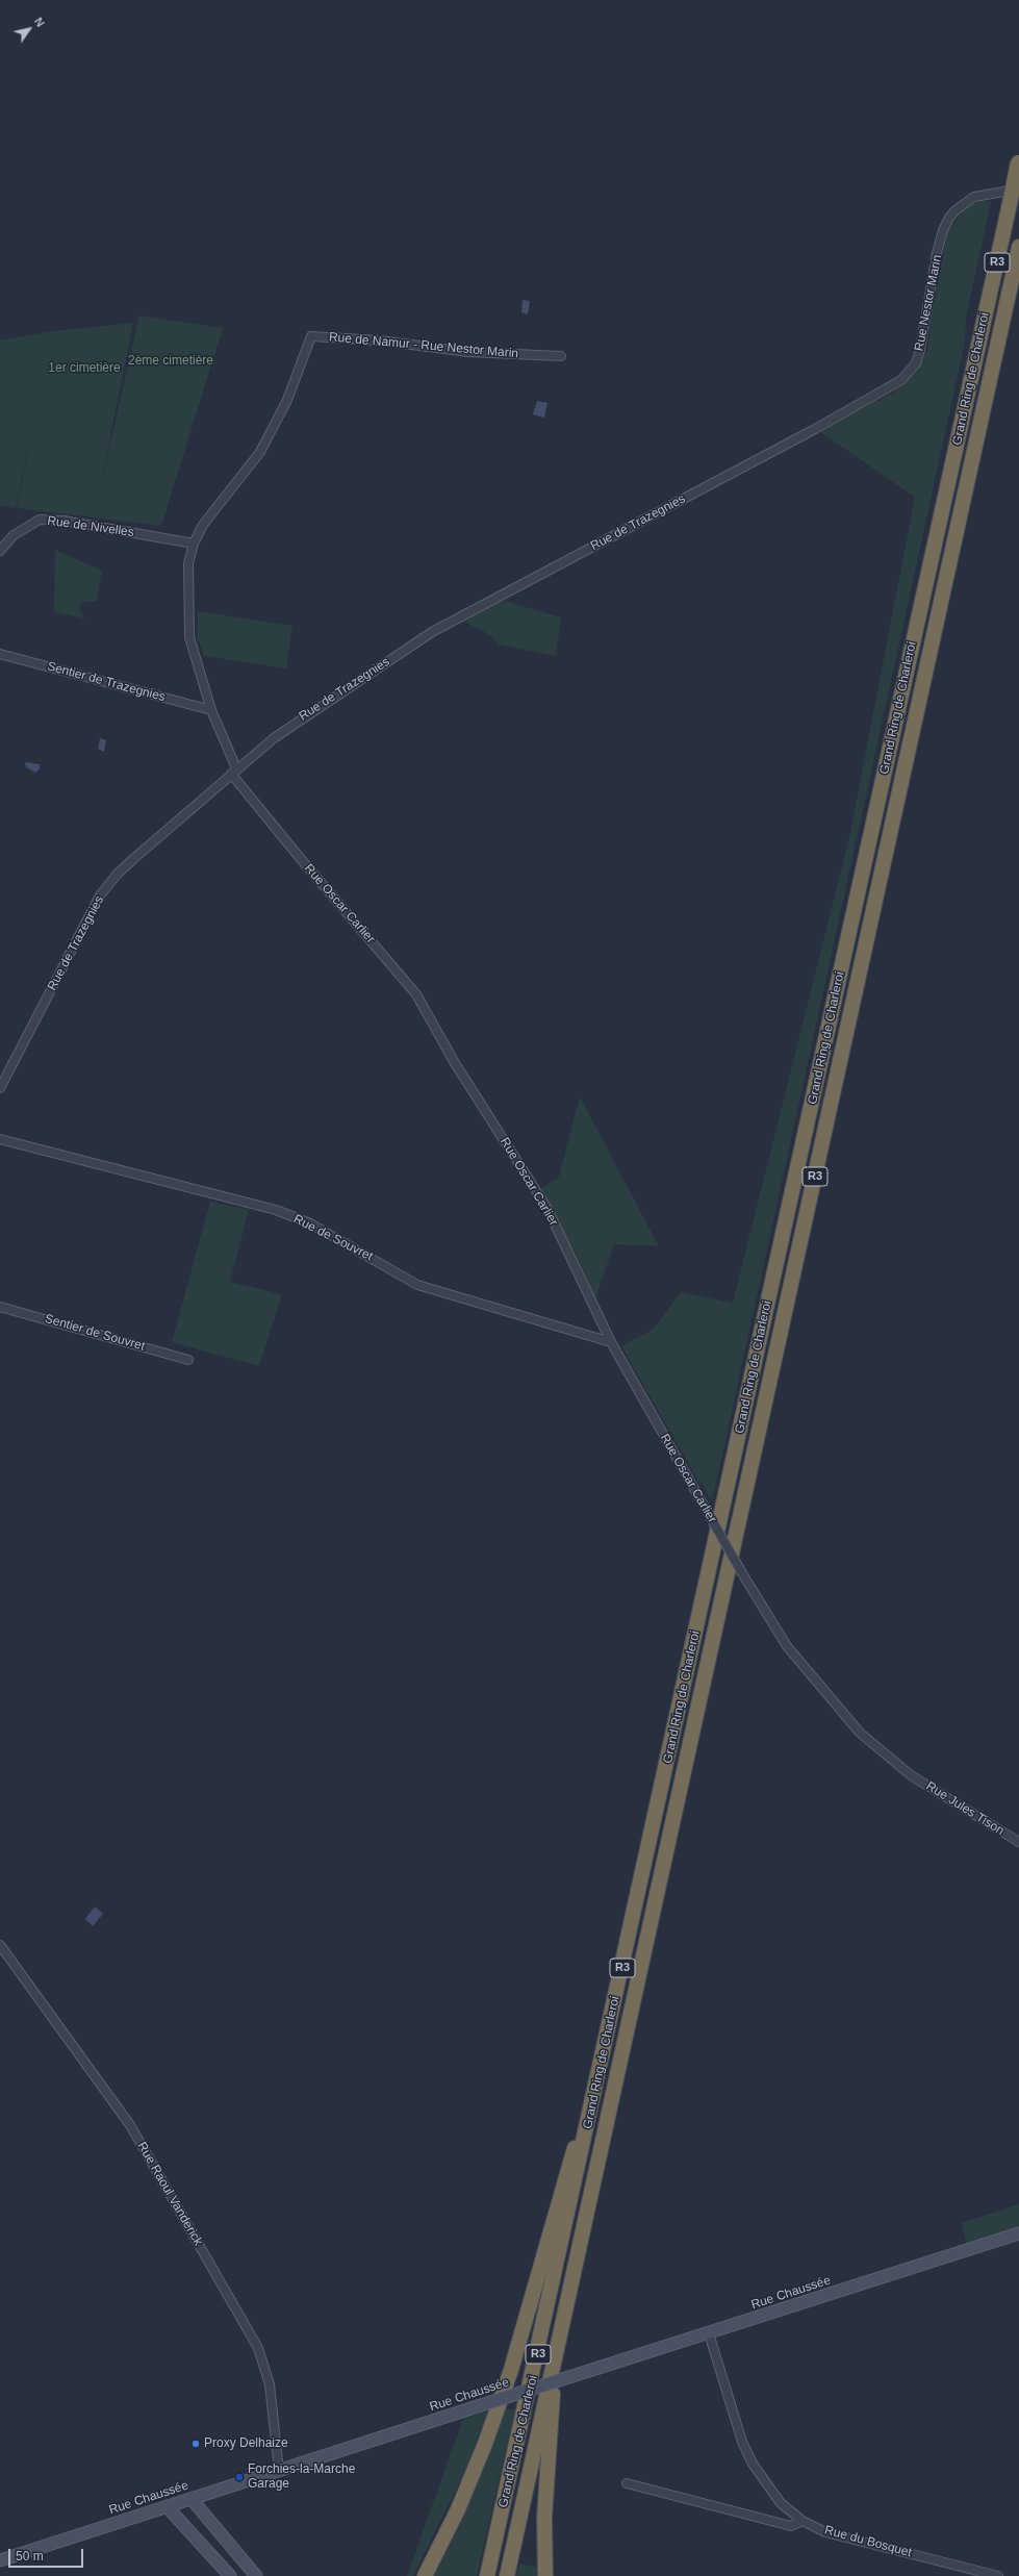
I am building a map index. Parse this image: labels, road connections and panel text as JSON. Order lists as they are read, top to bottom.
{
  "streets": {
    "highway": ["R3", "Grand Ring de Charleroi"],
    "main road": ["Rue Chaussée"],
    "street": [
      "Rue Nestor Marin",
      "Rue de Namur - Rue Nestor Marin",
      "Rue de Trazegnies",
      "Rue de Nivelles",
      "Sentier de Trazegnies",
      "Rue Oscar Carlier",
      "Rue de Souvret",
      "Sentier de Souvret",
      "Rue Jules Tison",
      "Rue Raoul Vanderick",
      "Rue du Bosquet"
    ]
  },
  "crossings": [
    ["Rue Nestor Marin", "Grand Ring de Charleroi"],
    ["Rue Nestor Marin", "Rue de Trazegnies"],
    ["Rue de Namur - Rue Nestor Marin", "Rue Oscar Carlier"],
    ["Rue de Trazegnies", "Rue Oscar Carlier"],
    ["Rue de Nivelles", "Rue Oscar Carlier"],
    ["Sentier de Trazegnies", "Rue Oscar Carlier"],
    ["Rue Oscar Carlier", "Rue de Souvret"],
    ["Rue Oscar Carlier", "Rue Jules Tison"],
    ["Rue Raoul Vanderick", "Rue Chaussée"],
    ["Rue Chaussée", "Rue du Bosquet"]
  ],
  "parks": ["2ème cimetière", "1er cimetière"],
  "places": ["Proxy Delhaize", "Forchies-la-Marche Garage"],
  "scale_bar": "50 m",
  "north": "top right"
}
